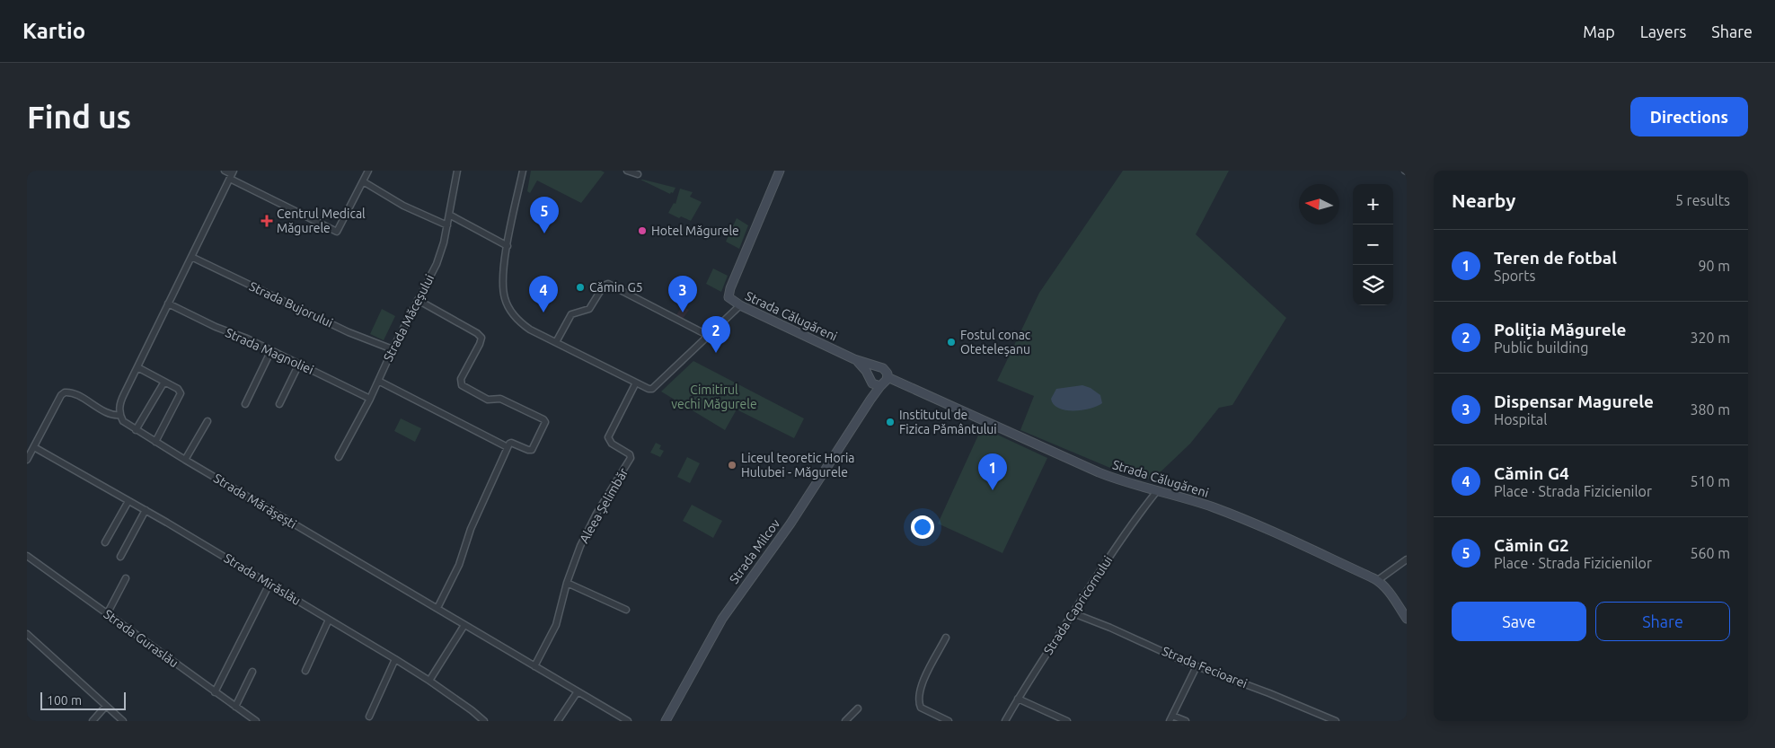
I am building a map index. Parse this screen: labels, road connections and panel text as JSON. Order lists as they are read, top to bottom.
{
  "streets": {
    "main road": ["Strada Călugăreni", "Strada Milcov"],
    "street": [
      "Strada Bujorului",
      "Strada Măceșului",
      "Strada Magnoliei",
      "Strada Mărășești",
      "Aleea Șelimbăr",
      "Strada Mirăslău",
      "Strada Capricornului",
      "Strada Guraslău",
      "Strada Fecioarei"
    ]
  },
  "crossings": [
    ["Strada Bujorului", "Strada Măceșului"],
    ["Strada Călugăreni", "Strada Milcov"],
    ["Strada Călugăreni", "Strada Capricornului"],
    ["Strada Măceșului", "Strada Magnoliei"],
    ["Strada Mărășești", "Aleea Șelimbăr"],
    ["Strada Capricornului", "Strada Fecioarei"]
  ],
  "parks": ["Cimitirul vechi Măgurele"],
  "places": {
    "health": ["Centrul Medical Măgurele"],
    "other": [
      "Hotel Măgurele",
      "Cămin G5",
      "Fostul conac Oteteleșanu",
      "Institutul de Fizica Pământului",
      "Liceul teoretic Horia Hulubei - Măgurele"
    ]
  },
  "scale_bar": "100 m",
  "north": "left",
  "page": {
    "header": "Kartio",
    "nav": ["Map", "Layers", "Share"],
    "buttons": [
      "Directions",
      ["Save", "Share"]
    ],
    "title": "Find us",
    "heading": ["Nearby", "5 results"],
    "map_buttons": ["+", "−"],
    "pins": [
      "5",
      "3",
      "4",
      "2",
      "1"
    ],
    "list": [
      {
        "mark": "1",
        "name": "Teren de fotbal",
        "note": "Sports",
        "value": "90 m"
      },
      {
        "mark": "2",
        "name": "Poliția Măgurele",
        "note": "Public building",
        "value": "320 m"
      },
      {
        "mark": "3",
        "name": "Dispensar Magurele",
        "note": "Hospital",
        "value": "380 m"
      },
      {
        "mark": "4",
        "name": "Cămin G4",
        "note": "Place · Strada Fizicienilor",
        "value": "510 m"
      },
      {
        "mark": "5",
        "name": "Cămin G2",
        "note": "Place · Strada Fizicienilor",
        "value": "560 m"
      }
    ],
    "scale": "100 m"
  }
}
